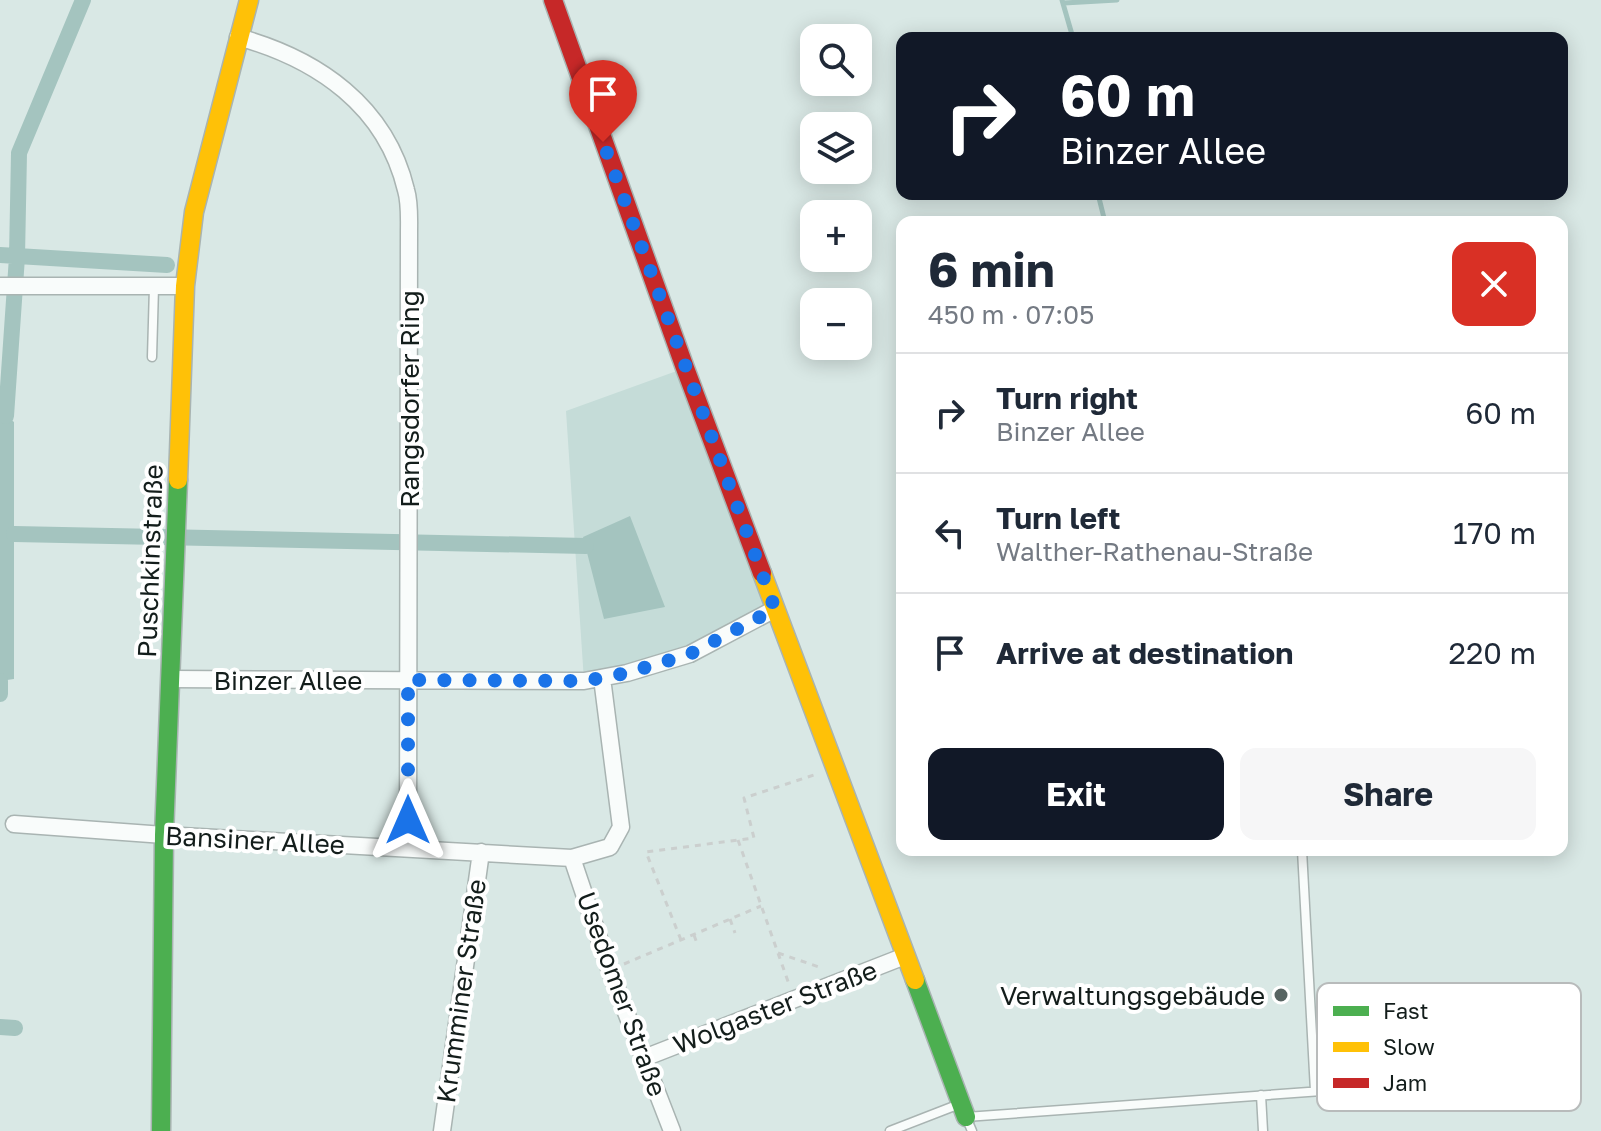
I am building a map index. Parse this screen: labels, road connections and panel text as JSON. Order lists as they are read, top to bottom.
{
  "streets": {
    "street": [
      "Rangsdorfer Ring",
      "Puschkinstraße",
      "Binzer Allee",
      "Bansiner Allee",
      "Krumminer Straße",
      "Usedomer Straße",
      "Wolgaster Straße"
    ]
  },
  "crossings": [
    ["Rangsdorfer Ring", "Puschkinstraße"],
    ["Rangsdorfer Ring", "Binzer Allee"],
    ["Rangsdorfer Ring", "Bansiner Allee"],
    ["Puschkinstraße", "Binzer Allee"],
    ["Puschkinstraße", "Bansiner Allee"],
    ["Binzer Allee", "Bansiner Allee"],
    ["Bansiner Allee", "Krumminer Straße"],
    ["Bansiner Allee", "Usedomer Straße"],
    ["Usedomer Straße", "Wolgaster Straße"]
  ],
  "places": ["Verwaltungsgebäude"],
  "legend": ["Fast", "Slow", "Jam"],
  "page": {
    "map_buttons": ["+", "−"],
    "turn": ["60 m", "Binzer Allee"],
    "heading": ["6 min", "450 m · 07:05"],
    "list": [
      {
        "name": "Turn right",
        "note": "Binzer Allee",
        "value": "60 m"
      },
      {
        "name": "Turn left",
        "note": "Walther-Rathenau-Straße",
        "value": "170 m"
      },
      {
        "name": "Arrive at destination",
        "value": "220 m"
      }
    ],
    "buttons": ["Exit", "Share"]
  }
}
